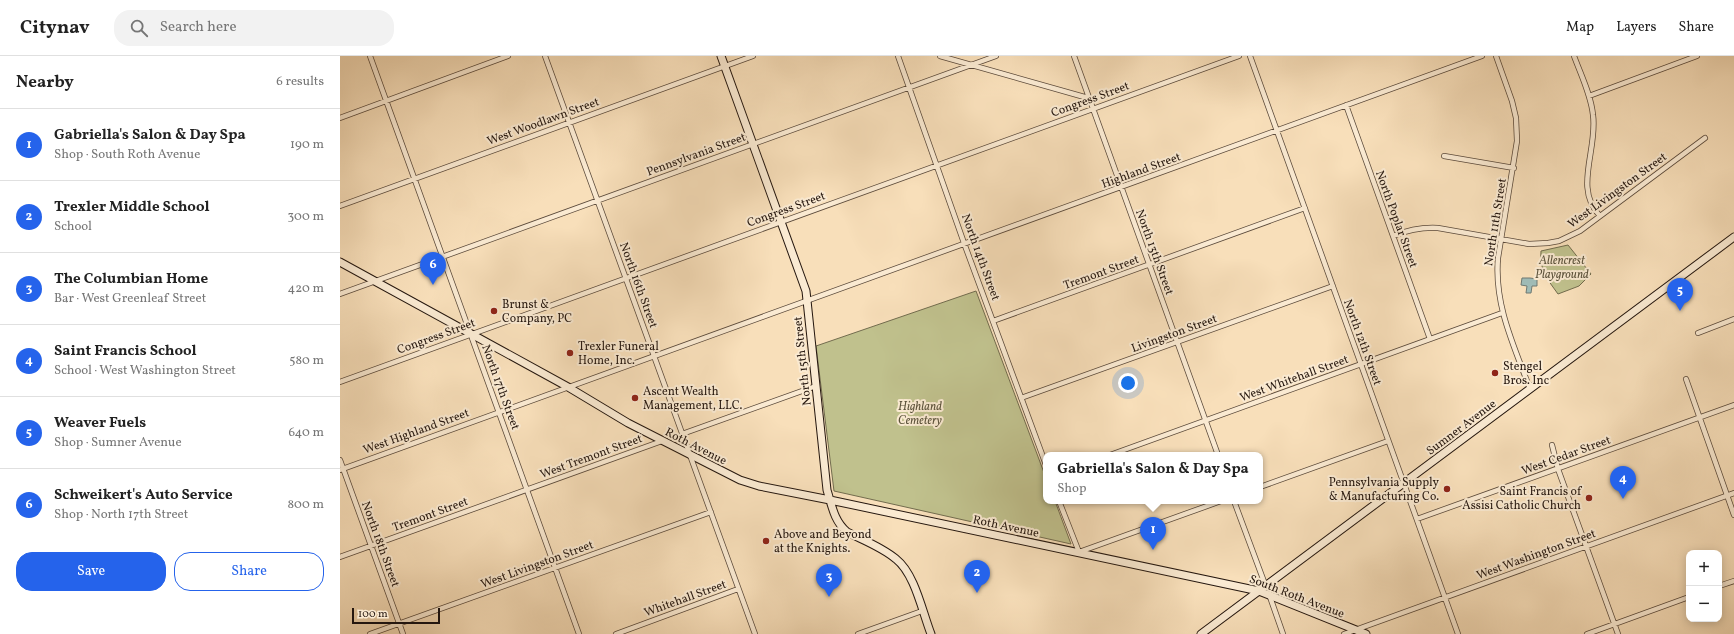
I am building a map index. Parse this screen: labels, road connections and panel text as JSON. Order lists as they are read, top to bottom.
{
  "streets": {
    "main road": [
      "North 15th Street",
      "Sumner Avenue",
      "Roth Avenue",
      "South Roth Avenue"
    ],
    "street": [
      "Congress Street",
      "West Woodlawn Street",
      "Pennsylvania Street",
      "Highland Street",
      "West Livingston Street",
      "North Poplar Street",
      "North 11th Street",
      "North 13th Street",
      "North 14th Street",
      "Tremont Street",
      "North 16th Street",
      "Livingston Street",
      "North 12th Street",
      "West Whitehall Street",
      "North 17th Street",
      "West Highland Street",
      "West Cedar Street",
      "West Tremont Street",
      "North 18th Street",
      "West Washington Street",
      "Whitehall Street"
    ]
  },
  "crossings": [
    ["Congress Street", "North 13th Street"],
    ["Congress Street", "North 14th Street"],
    ["Congress Street", "North 16th Street"],
    ["Congress Street", "North 15th Street"],
    ["Congress Street", "North 17th Street"],
    ["Congress Street", "Roth Avenue"],
    ["West Woodlawn Street", "North 16th Street"],
    ["West Woodlawn Street", "North 15th Street"],
    ["West Woodlawn Street", "North 17th Street"],
    ["Pennsylvania Street", "North 14th Street"],
    ["Pennsylvania Street", "North 16th Street"],
    ["Pennsylvania Street", "North 15th Street"],
    ["Pennsylvania Street", "North 17th Street"],
    ["Pennsylvania Street", "Roth Avenue"],
    ["Highland Street", "North Poplar Street"],
    ["Highland Street", "North 13th Street"],
    ["Highland Street", "North 14th Street"],
    ["Highland Street", "North 12th Street"],
    ["Highland Street", "North 15th Street"],
    ["West Livingston Street", "North Poplar Street"],
    ["West Livingston Street", "North 11th Street"],
    ["West Livingston Street", "North 16th Street"],
    ["West Livingston Street", "North 17th Street"],
    ["West Livingston Street", "North 18th Street"],
    ["North Poplar Street", "West Whitehall Street"],
    ["North 11th Street", "West Whitehall Street"],
    ["North 11th Street", "Sumner Avenue"],
    ["North 13th Street", "Tremont Street"],
    ["North 13th Street", "Livingston Street"],
    ["North 13th Street", "West Whitehall Street"],
    ["North 14th Street", "Tremont Street"],
    ["North 14th Street", "Livingston Street"],
    ["Tremont Street", "North 12th Street"],
    ["Tremont Street", "North 17th Street"],
    ["Tremont Street", "West Tremont Street"],
    ["Tremont Street", "North 18th Street"],
    ["North 16th Street", "Roth Avenue"],
    ["North 16th Street", "Whitehall Street"],
    ["Livingston Street", "North 12th Street"],
    ["North 12th Street", "West Whitehall Street"],
    ["North 12th Street", "Sumner Avenue"],
    ["North 12th Street", "West Cedar Street"],
    ["North 12th Street", "West Washington Street"],
    ["North 15th Street", "Roth Avenue"],
    ["North 17th Street", "West Highland Street"],
    ["North 17th Street", "Roth Avenue"],
    ["North 17th Street", "West Tremont Street"],
    ["Sumner Avenue", "South Roth Avenue"],
    ["West Highland Street", "North 18th Street"],
    ["Roth Avenue", "West Tremont Street"],
    ["Roth Avenue", "South Roth Avenue"],
    ["West Washington Street", "South Roth Avenue"]
  ],
  "parks": ["Allencrest Playground", "Highland Cemetery"],
  "places": [
    "Brunst & Company, PC",
    "Trexler Funeral Home, Inc.",
    "Stengel Bros. Inc",
    "Ascent Wealth Management, LLC.",
    "Pennsylvania Supply & Manufacturing Co.",
    "Saint Francis of Assisi Catholic Church",
    "Above and Beyond at the Knights."
  ],
  "scale_bar": "100 m",
  "page": {
    "header": "Citynav",
    "search": "Search here",
    "nav": ["Map", "Layers", "Share"],
    "heading": ["Nearby", "6 results"],
    "list": [
      {
        "mark": "1",
        "name": "Gabriella's Salon & Day Spa",
        "note": "Shop · South Roth Avenue",
        "value": "190 m"
      },
      {
        "mark": "2",
        "name": "Trexler Middle School",
        "note": "School",
        "value": "300 m"
      },
      {
        "mark": "3",
        "name": "The Columbian Home",
        "note": "Bar · West Greenleaf Street",
        "value": "420 m"
      },
      {
        "mark": "4",
        "name": "Saint Francis School",
        "note": "School · West Washington Street",
        "value": "580 m"
      },
      {
        "mark": "5",
        "name": "Weaver Fuels",
        "note": "Shop · Sumner Avenue",
        "value": "640 m"
      },
      {
        "mark": "6",
        "name": "Schweikert's Auto Service",
        "note": "Shop · North 17th Street",
        "value": "800 m"
      }
    ],
    "pins": [
      "6",
      "5",
      "4",
      "1",
      "2",
      "3"
    ],
    "popup": ["Gabriella's Salon & Day Spa", "Shop"],
    "buttons": ["Save", "Share"],
    "map_buttons": ["+", "−"],
    "scale": "100 m"
  }
}
